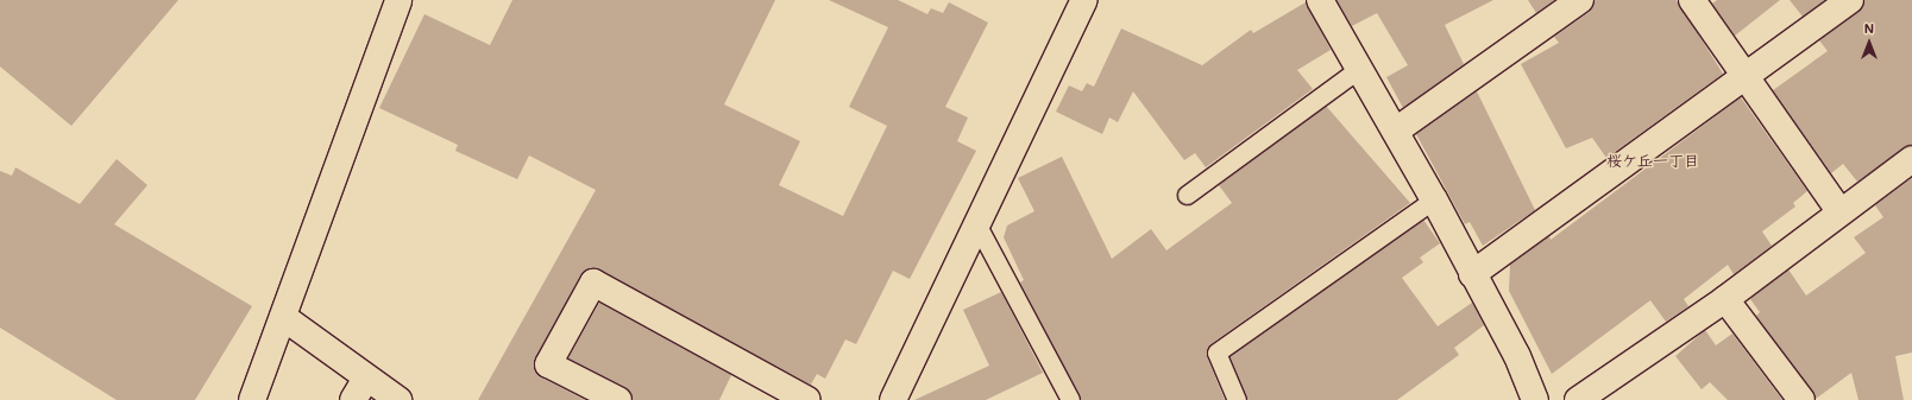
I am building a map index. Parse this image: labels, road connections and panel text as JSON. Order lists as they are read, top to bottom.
{
  "districts": ["桜ケ丘一丁目"],
  "north": "top"
}
